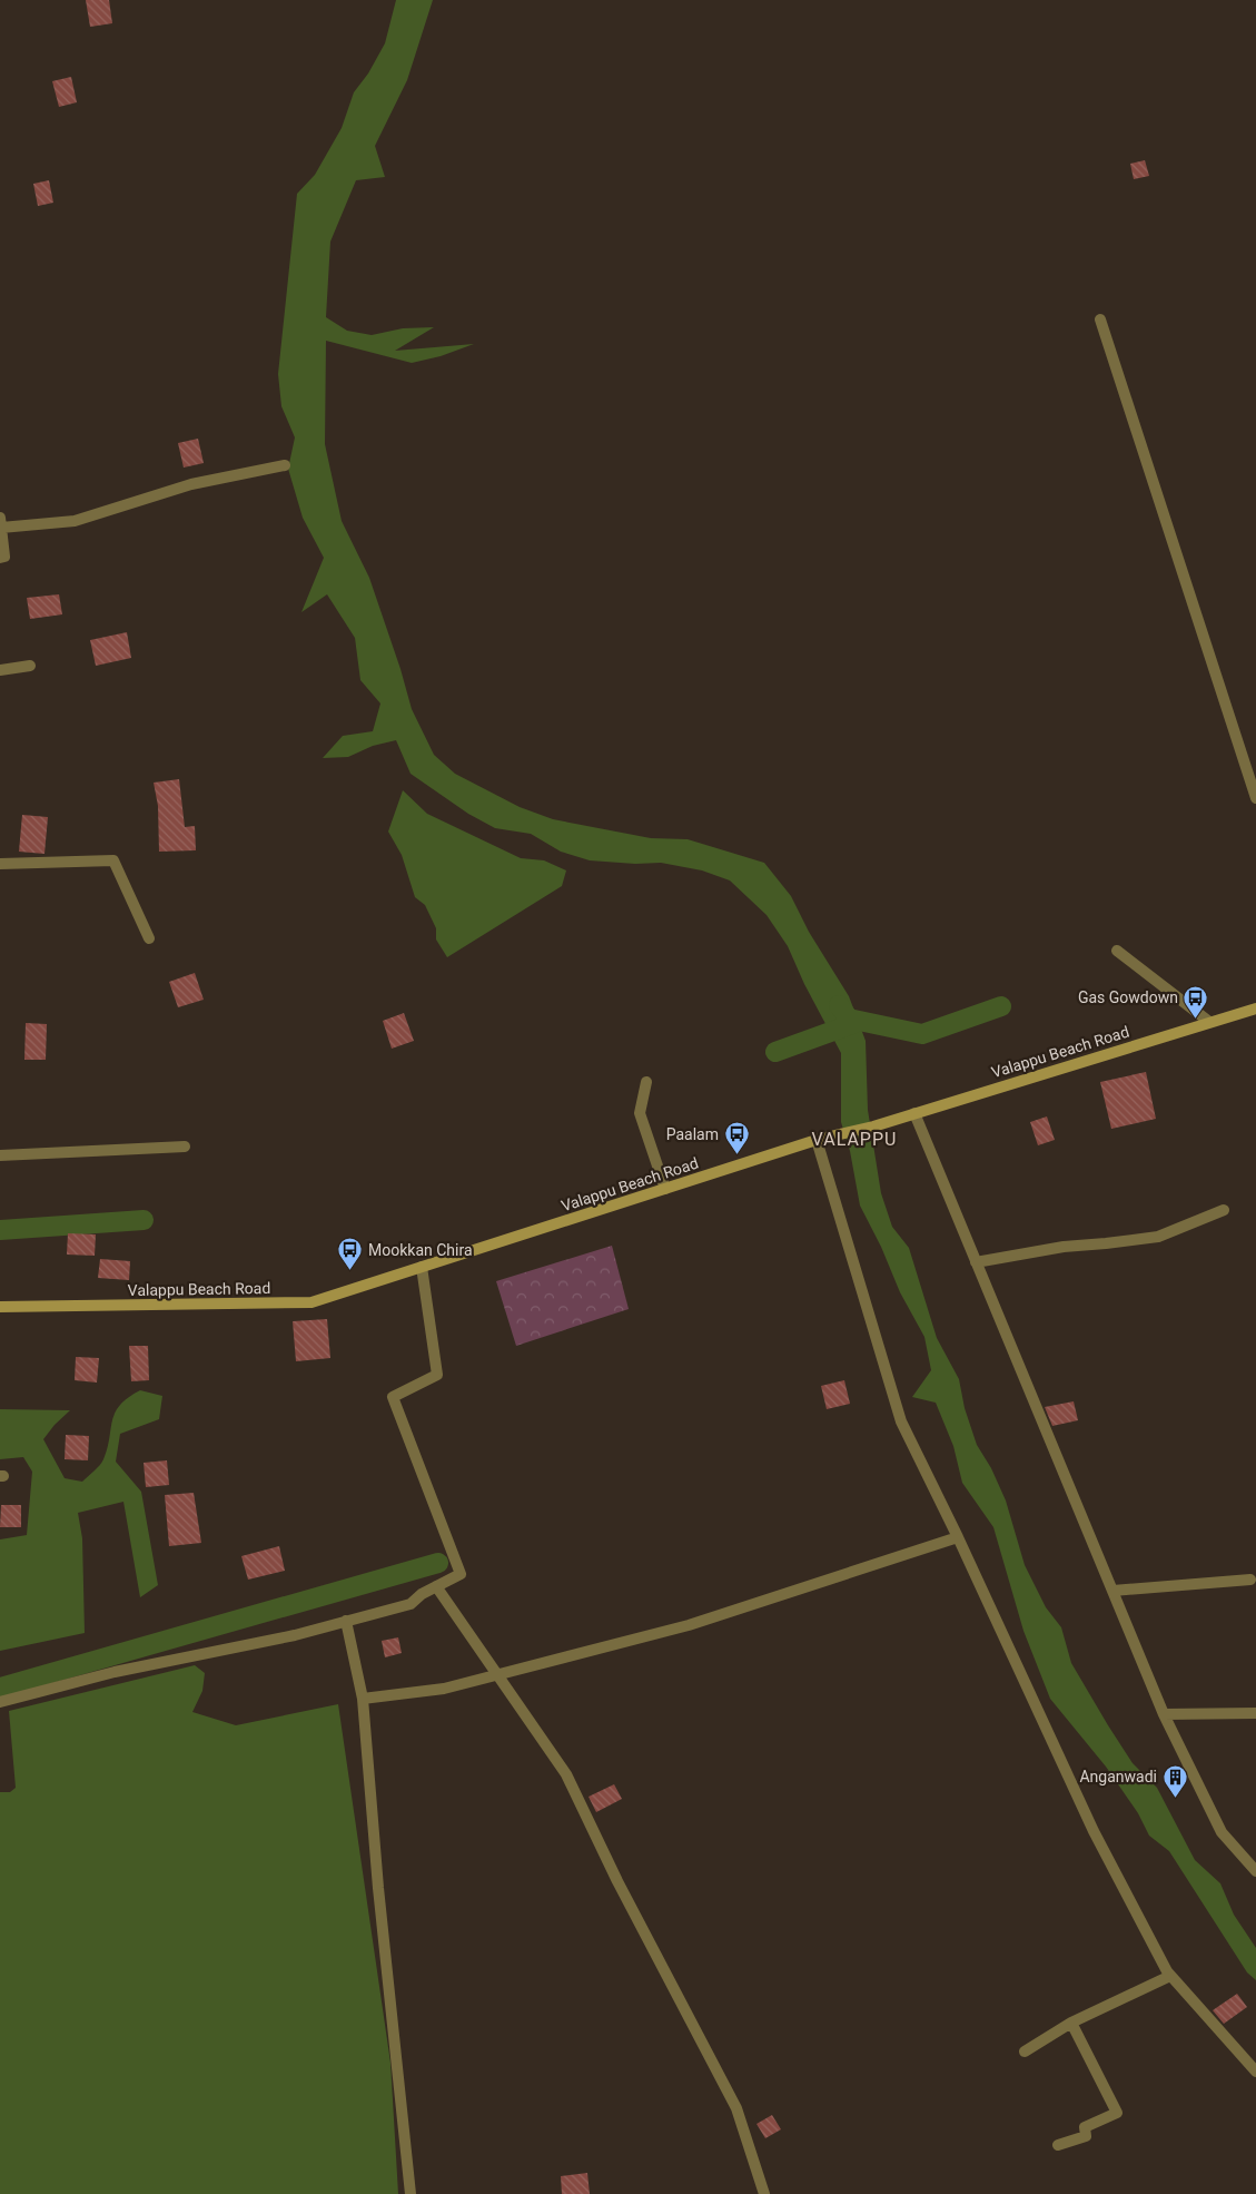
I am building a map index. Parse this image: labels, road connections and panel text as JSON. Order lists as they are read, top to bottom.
{
  "streets": {
    "main road": ["Valappu Beach Road"]
  },
  "districts": ["VALAPPU"],
  "places": {
    "bus stop": ["Gas Gowdown", "Paalam", "Mookkan Chira"],
    "building": ["Anganwadi"]
  }
}
